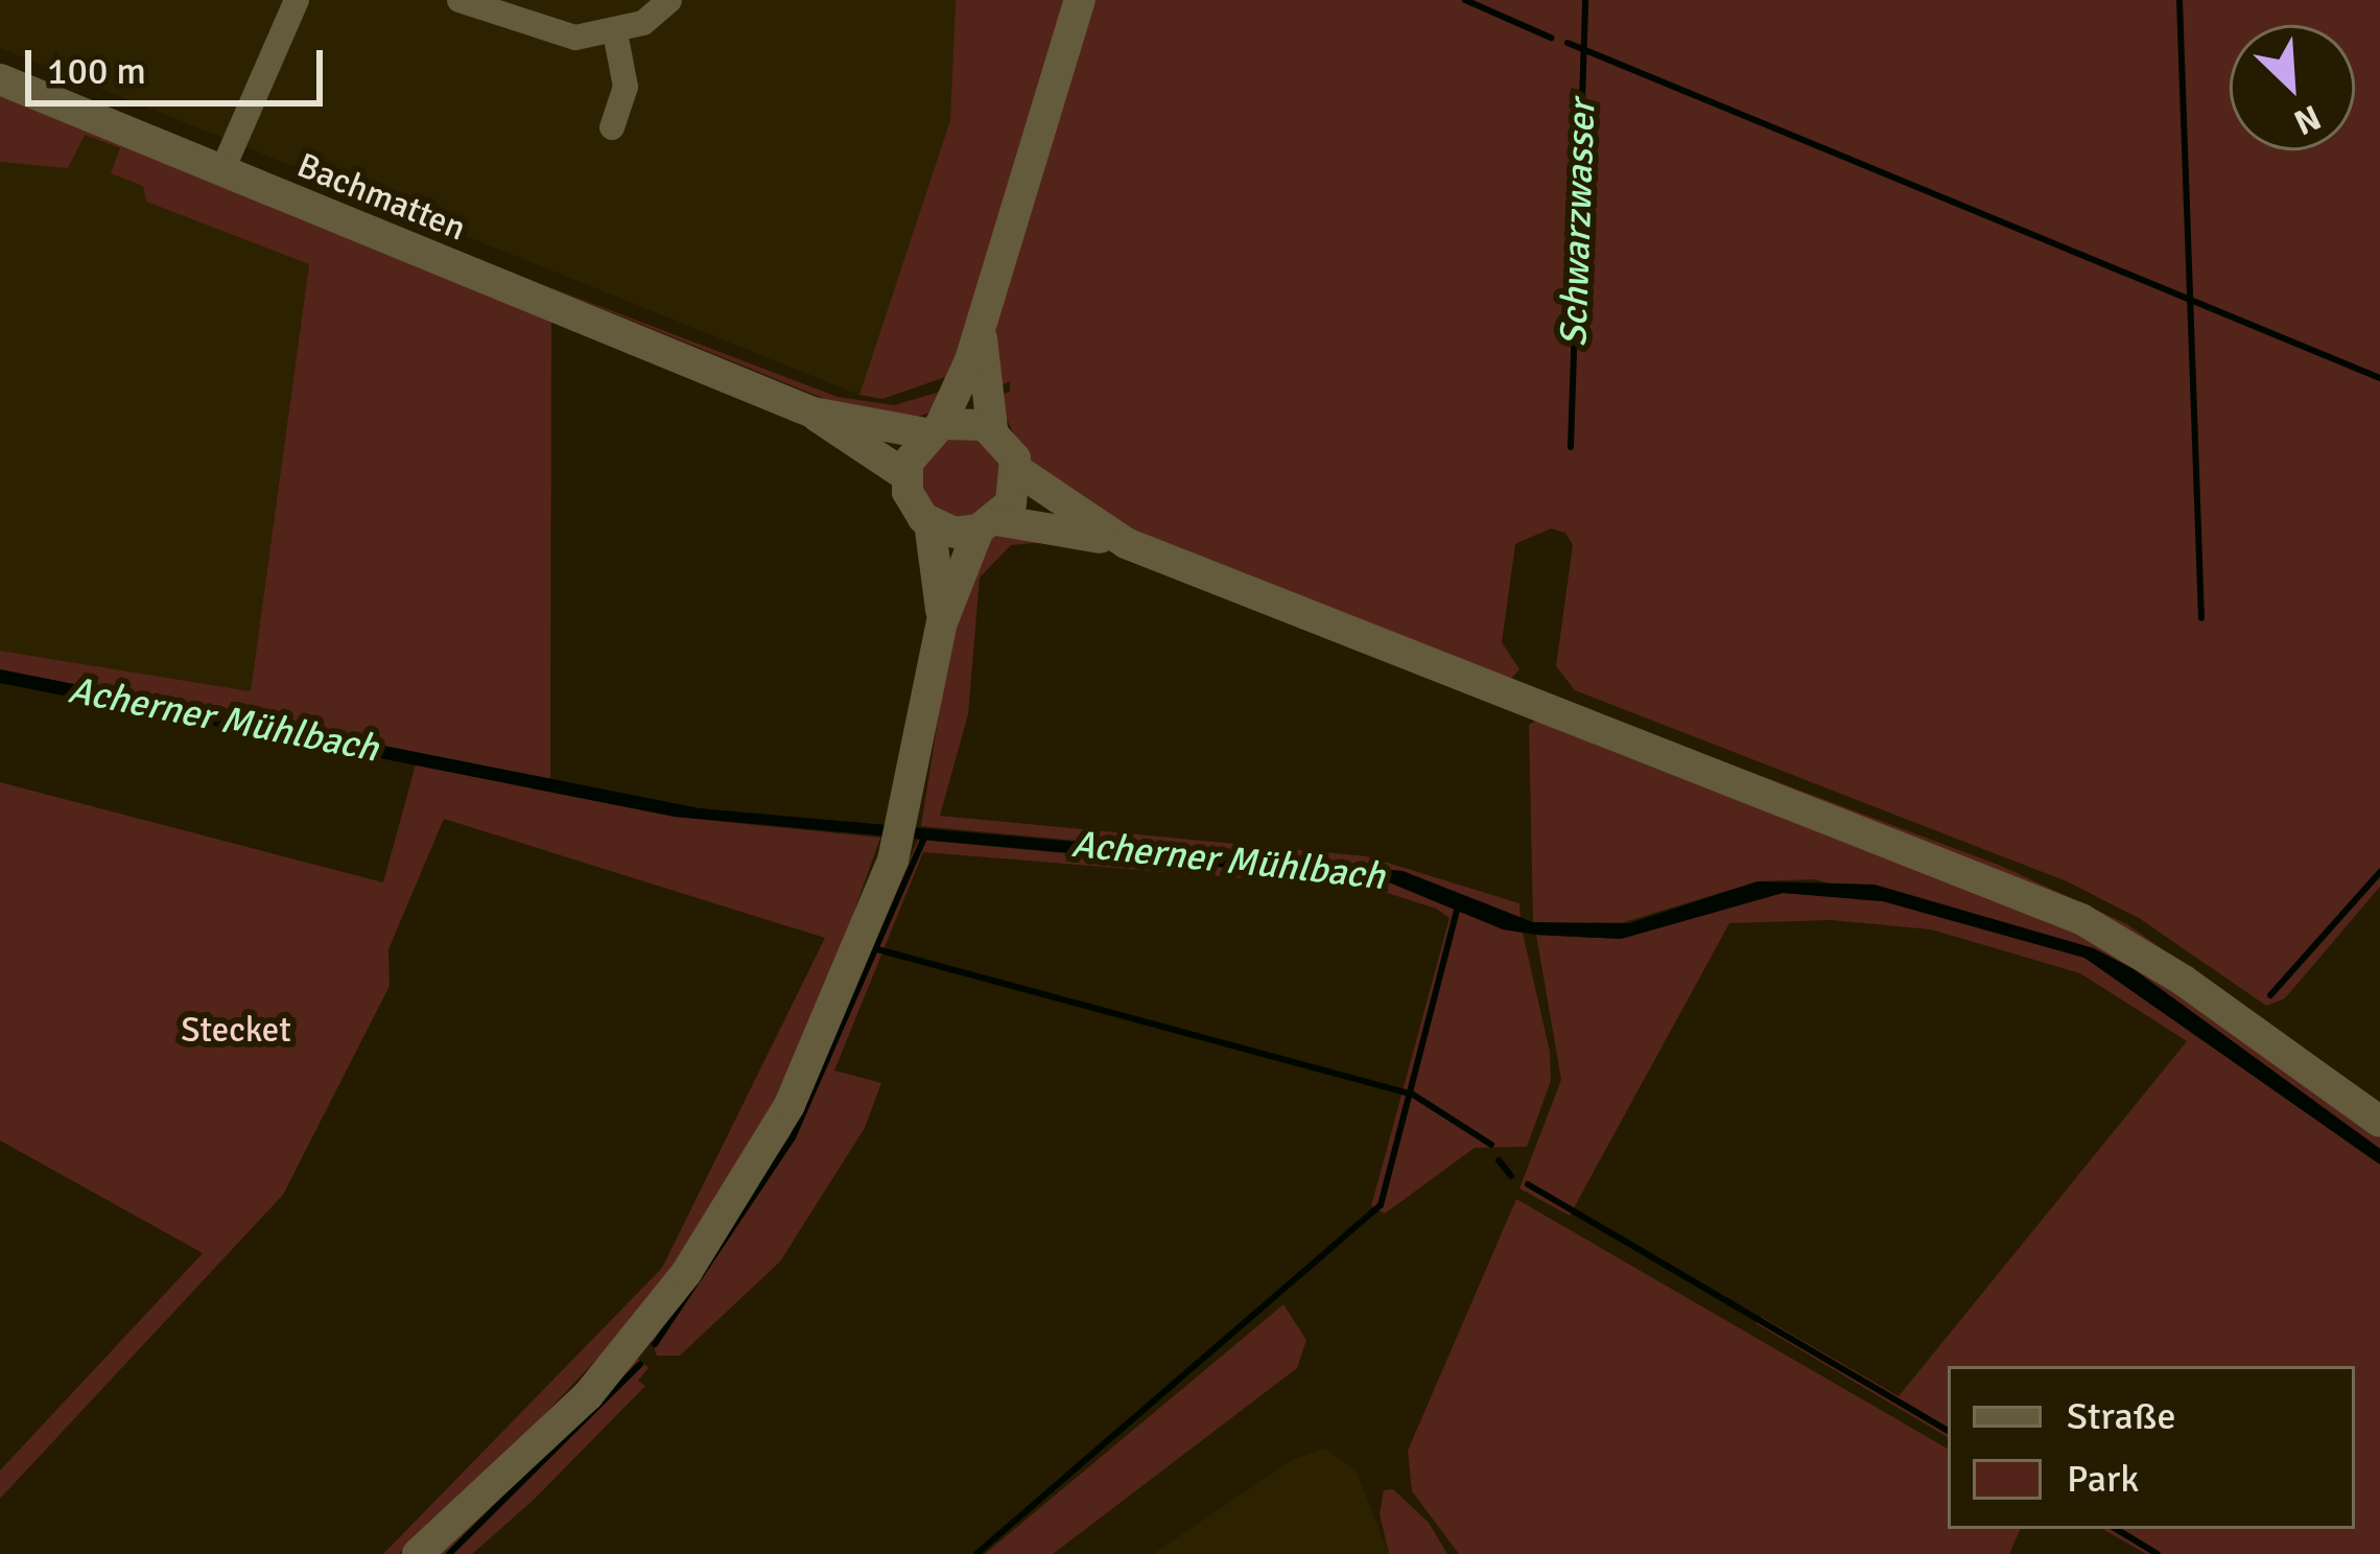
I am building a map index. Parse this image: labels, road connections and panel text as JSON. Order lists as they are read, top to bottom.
{
  "streets": {
    "street": ["Bachmatten"]
  },
  "water": ["Schwarzwasser", "Acherner Mühlbach"],
  "parks": ["Stecket"],
  "legend": ["Straße", "Park"],
  "scale_bar": "100 m",
  "north": "bottom right"
}
